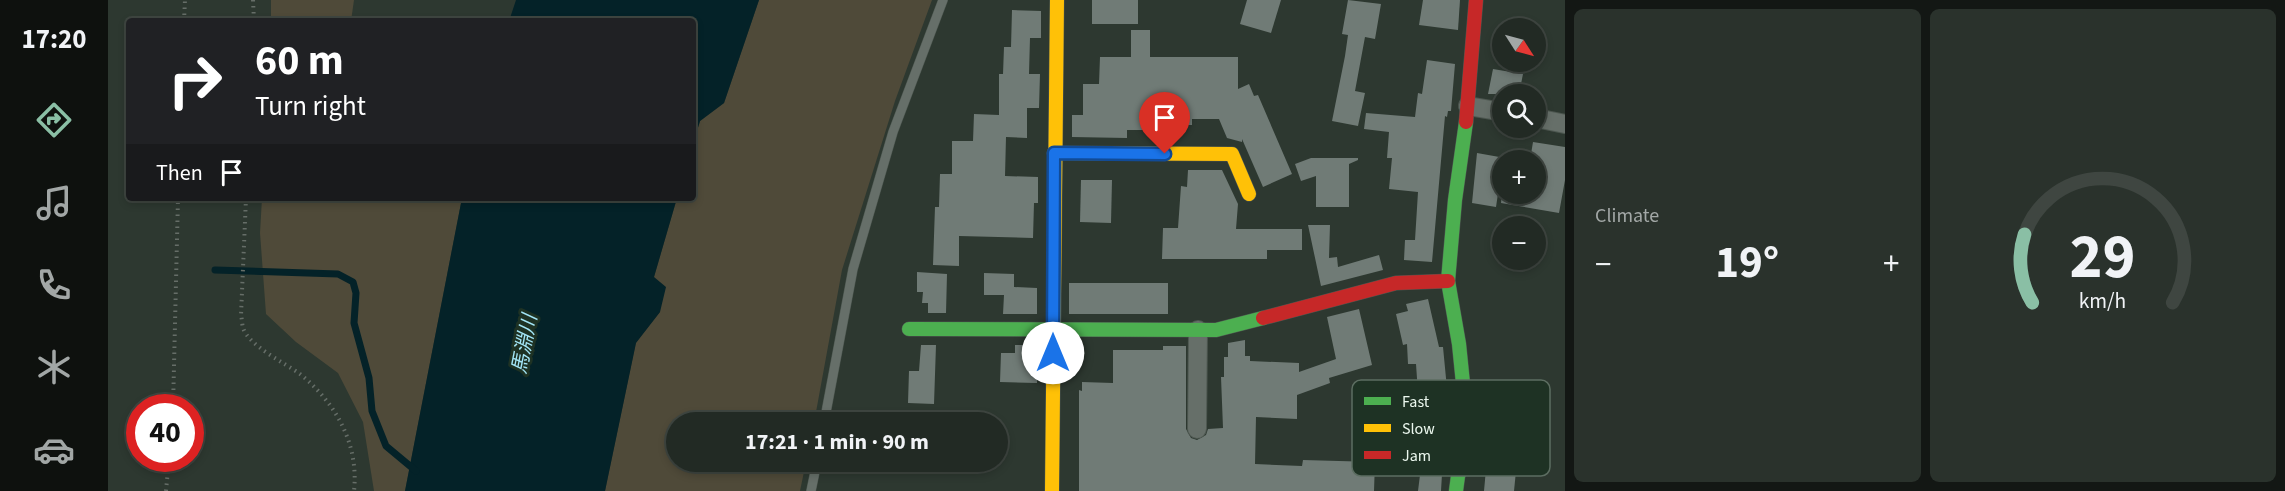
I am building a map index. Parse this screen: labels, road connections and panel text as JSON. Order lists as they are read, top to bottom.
{
  "water": ["馬淵川"],
  "legend": ["Fast", "Slow", "Jam"],
  "north": "bottom right",
  "page": {
    "tabs": "17:20",
    "tile": "Climate",
    "map_buttons": ["+", "−"],
    "turn": ["60 m", "Turn right"],
    "then": "Then",
    "heat": ["−", "19°", "+"],
    "limit": "40",
    "trip": "17:21 · 1 min · 90 m",
    "gauge": ["29", "km/h"]
  }
}
